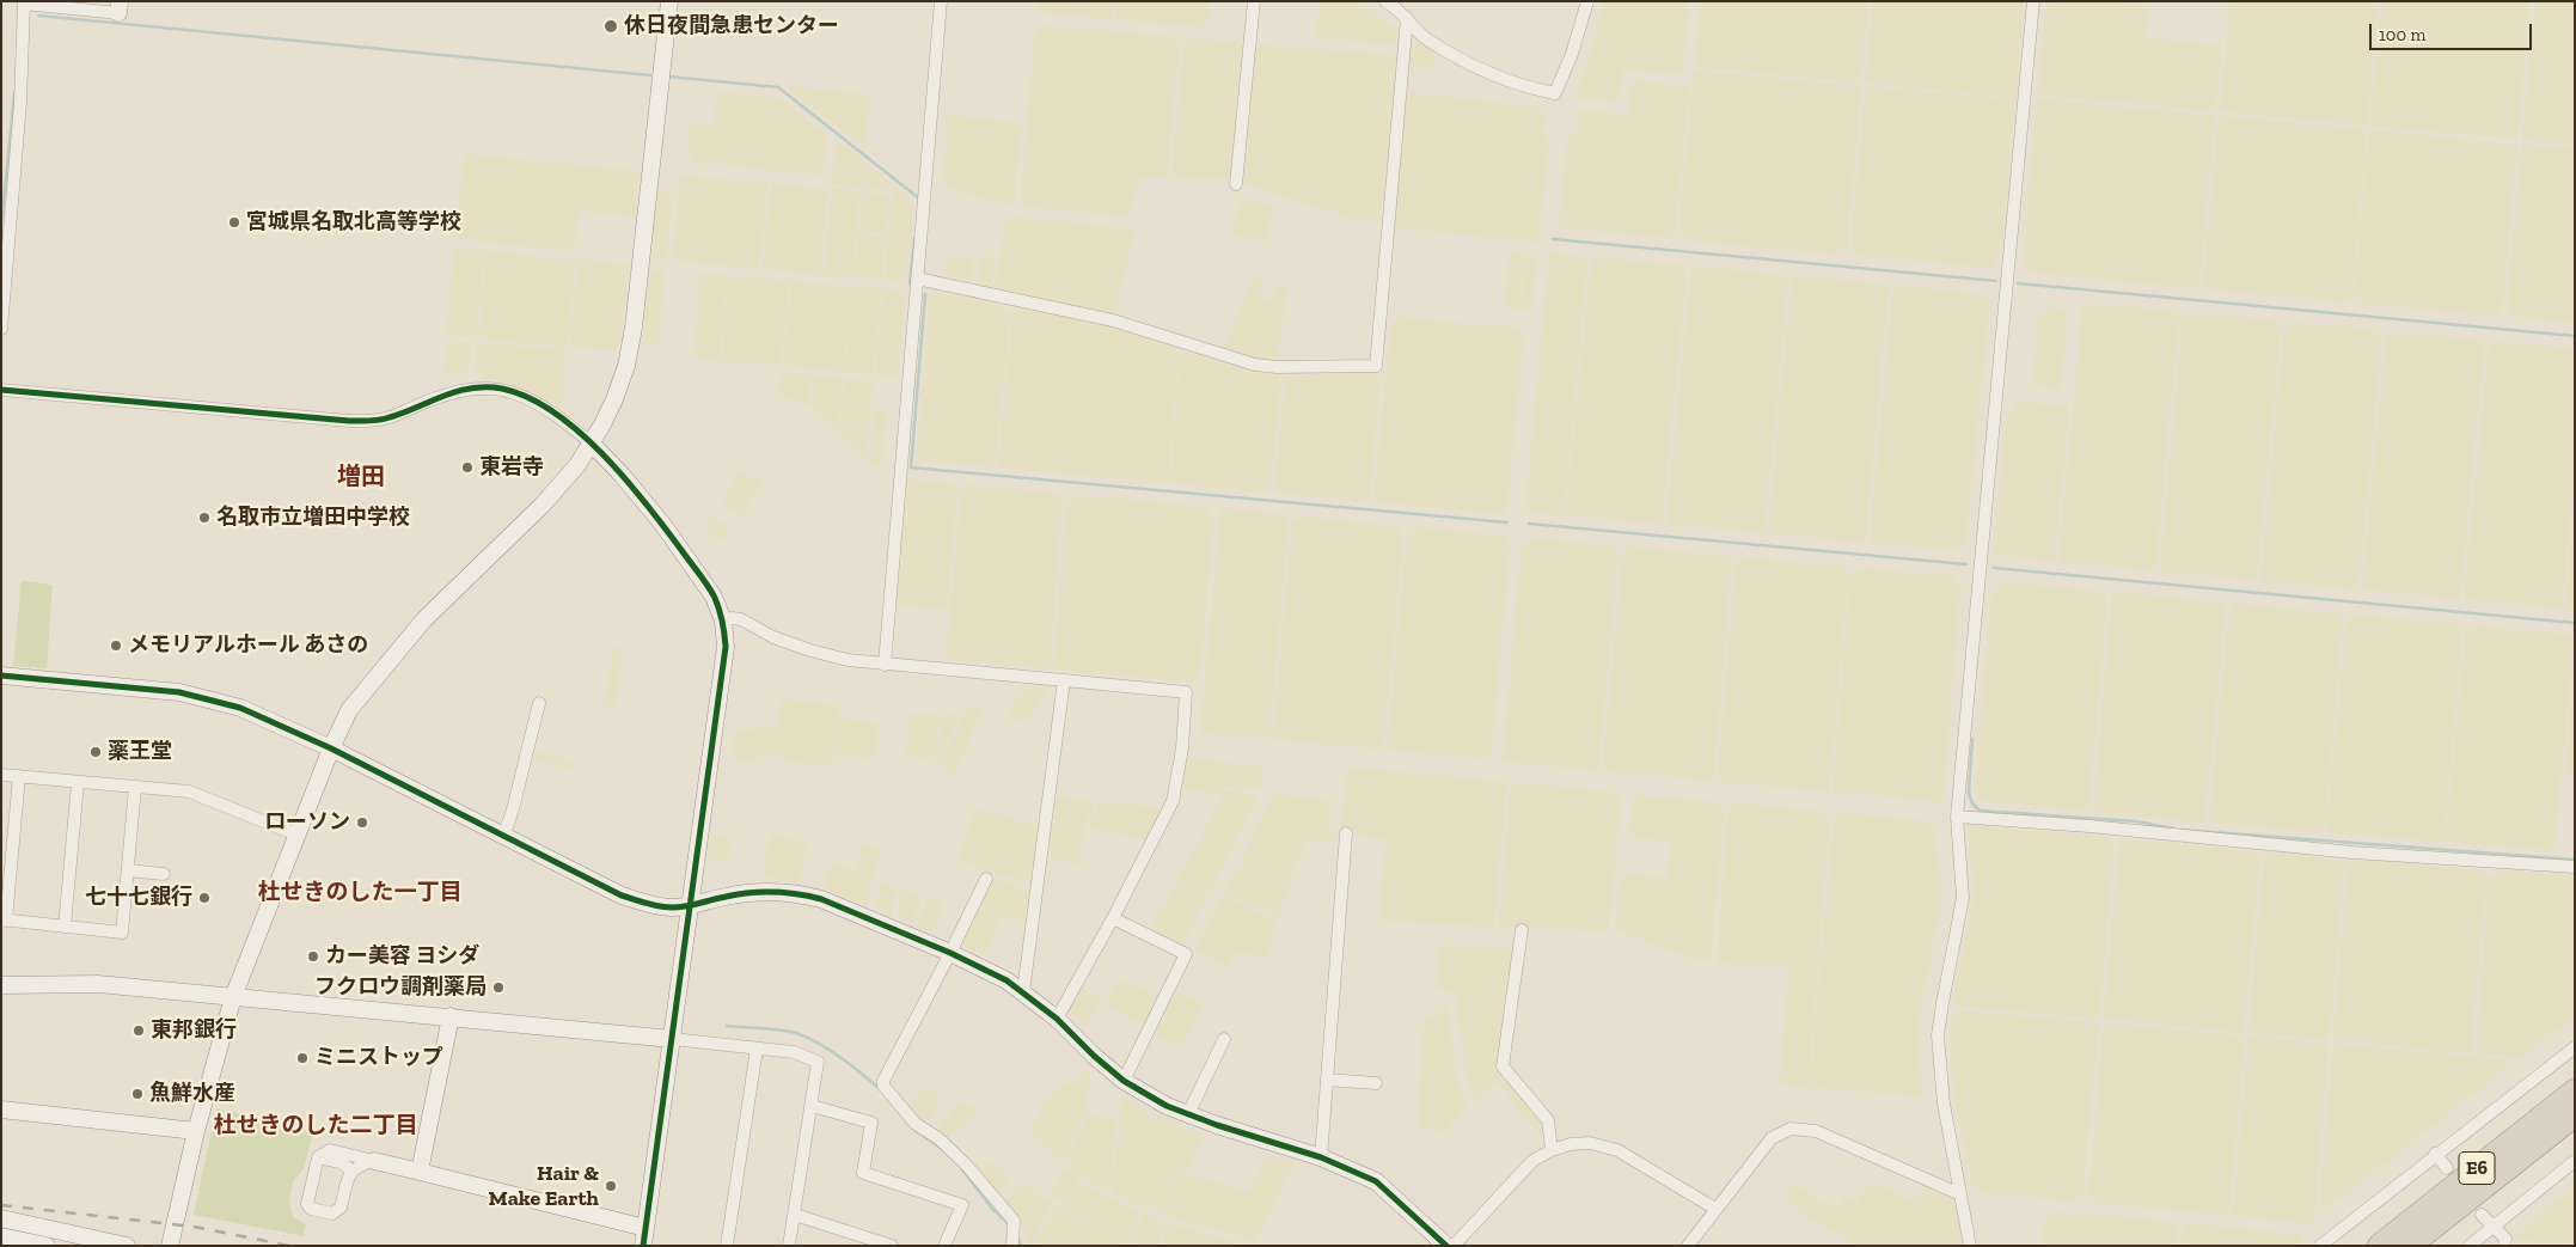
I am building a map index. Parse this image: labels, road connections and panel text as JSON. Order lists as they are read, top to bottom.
{
  "streets": {
    "highway": ["E6"]
  },
  "districts": ["増田", "杜せきのした一丁目", "杜せきのした二丁目"],
  "places": [
    "休日夜間急患センター",
    "宮城県名取北高等学校",
    "東岩寺",
    "名取市立増田中学校",
    "メモリアルホール あさの",
    "薬王堂",
    "ローソン",
    "七十七銀行",
    "カー美容 ヨシダ",
    "フクロウ調剤薬局",
    "東邦銀行",
    "ミニストップ",
    "魚鮮水産",
    "Hair & Make Earth"
  ],
  "scale_bar": "100 m"
}
